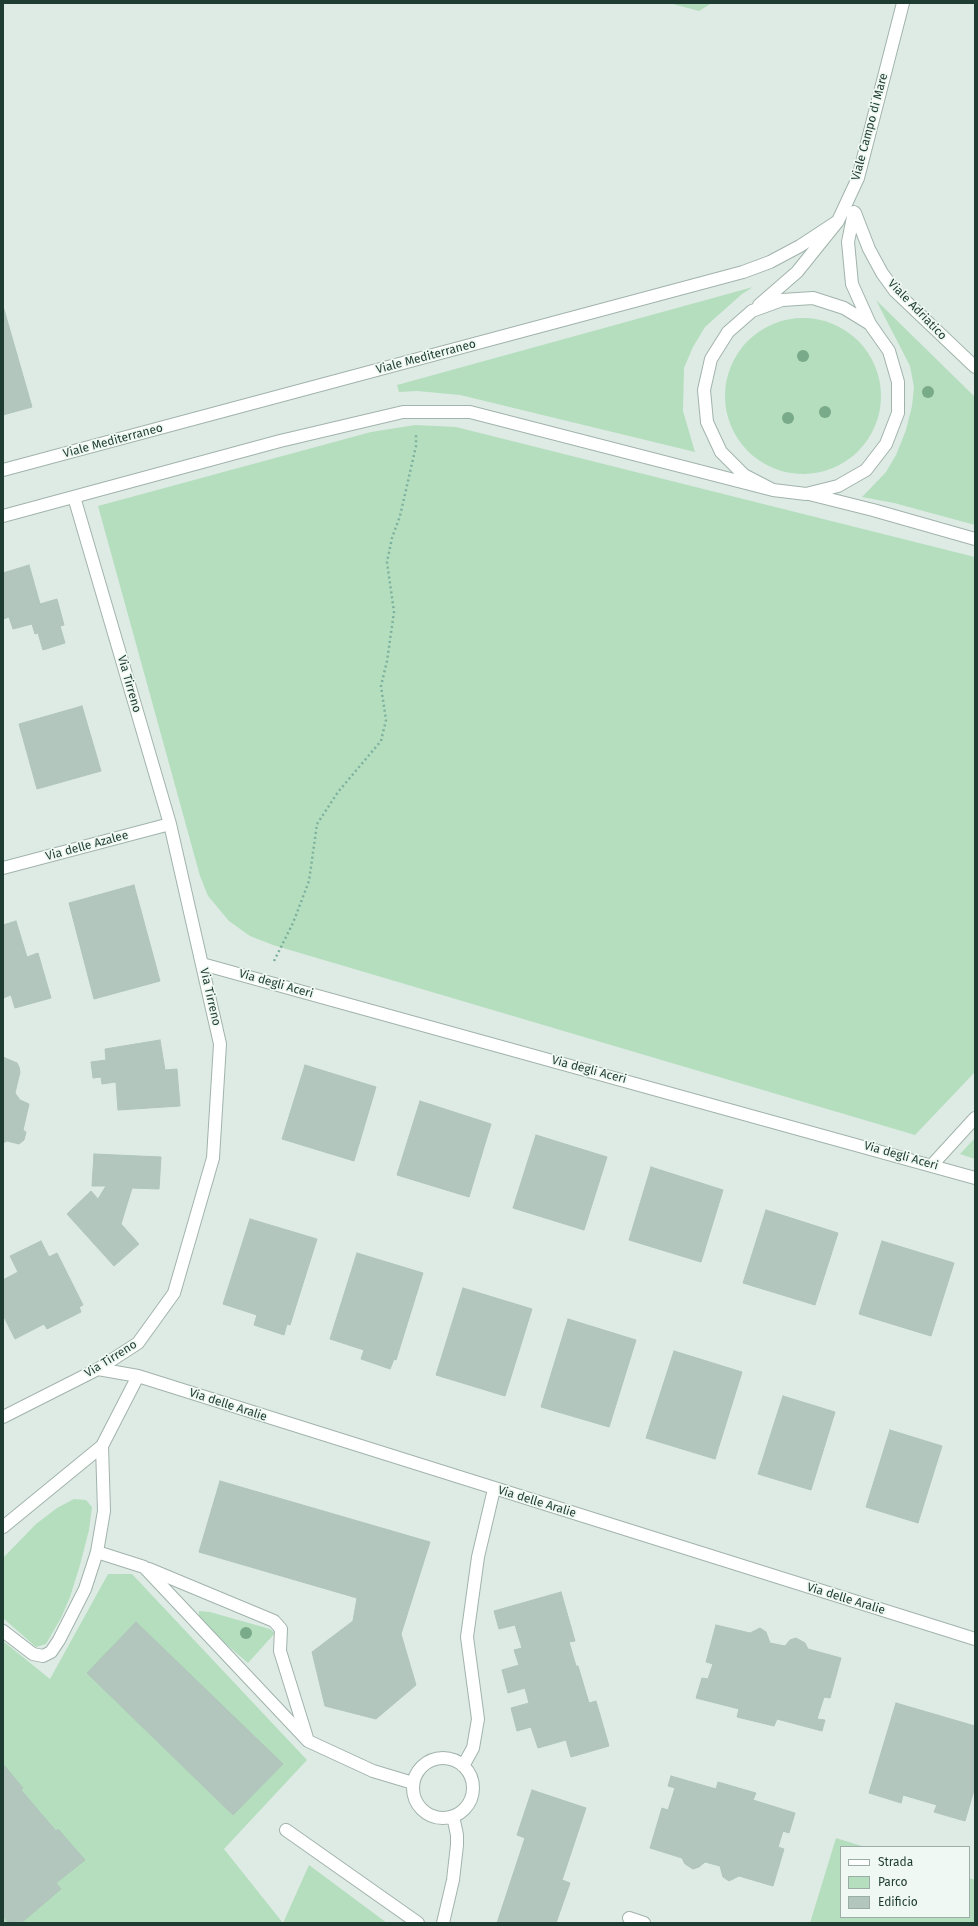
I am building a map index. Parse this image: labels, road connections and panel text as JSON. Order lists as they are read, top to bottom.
{
  "streets": {
    "street": [
      "Viale Campo di Mare",
      "Viale Adriatico",
      "Viale Mediterraneo",
      "Via Tirreno",
      "Via delle Azalee",
      "Via degli Aceri",
      "Via delle Aralie"
    ]
  },
  "crossings": [
    ["Viale Campo di Mare", "Viale Adriatico"],
    ["Viale Campo di Mare", "Viale Mediterraneo"],
    ["Via Tirreno", "Via delle Azalee"],
    ["Via Tirreno", "Via degli Aceri"],
    ["Via Tirreno", "Via delle Aralie"]
  ],
  "legend": ["Strada", "Parco", "Edificio"]
}
